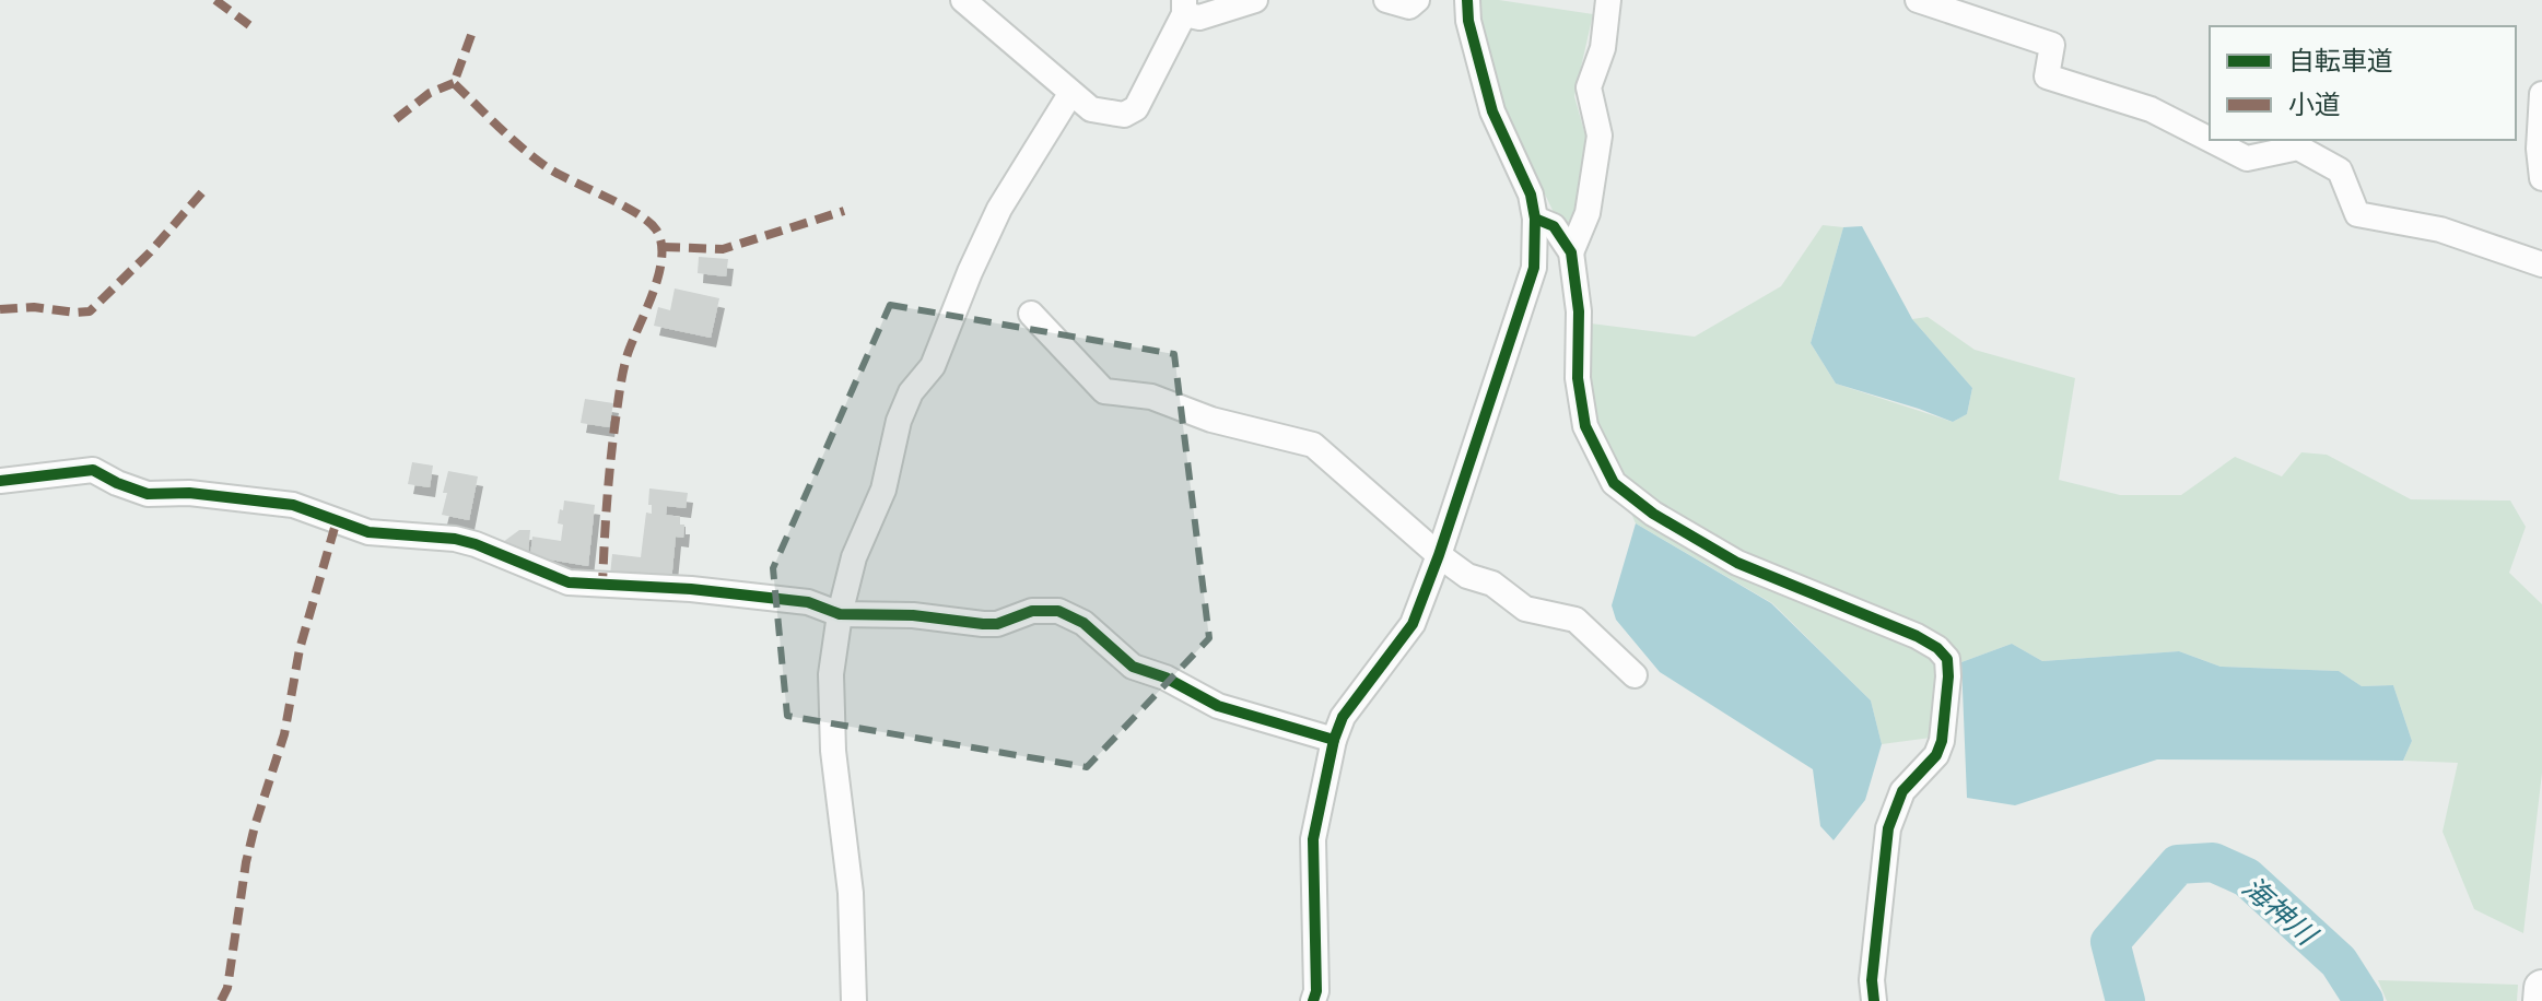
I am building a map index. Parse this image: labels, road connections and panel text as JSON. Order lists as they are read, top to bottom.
{
  "water": ["海神川"],
  "legend": ["自転車道", "小道"]
}
